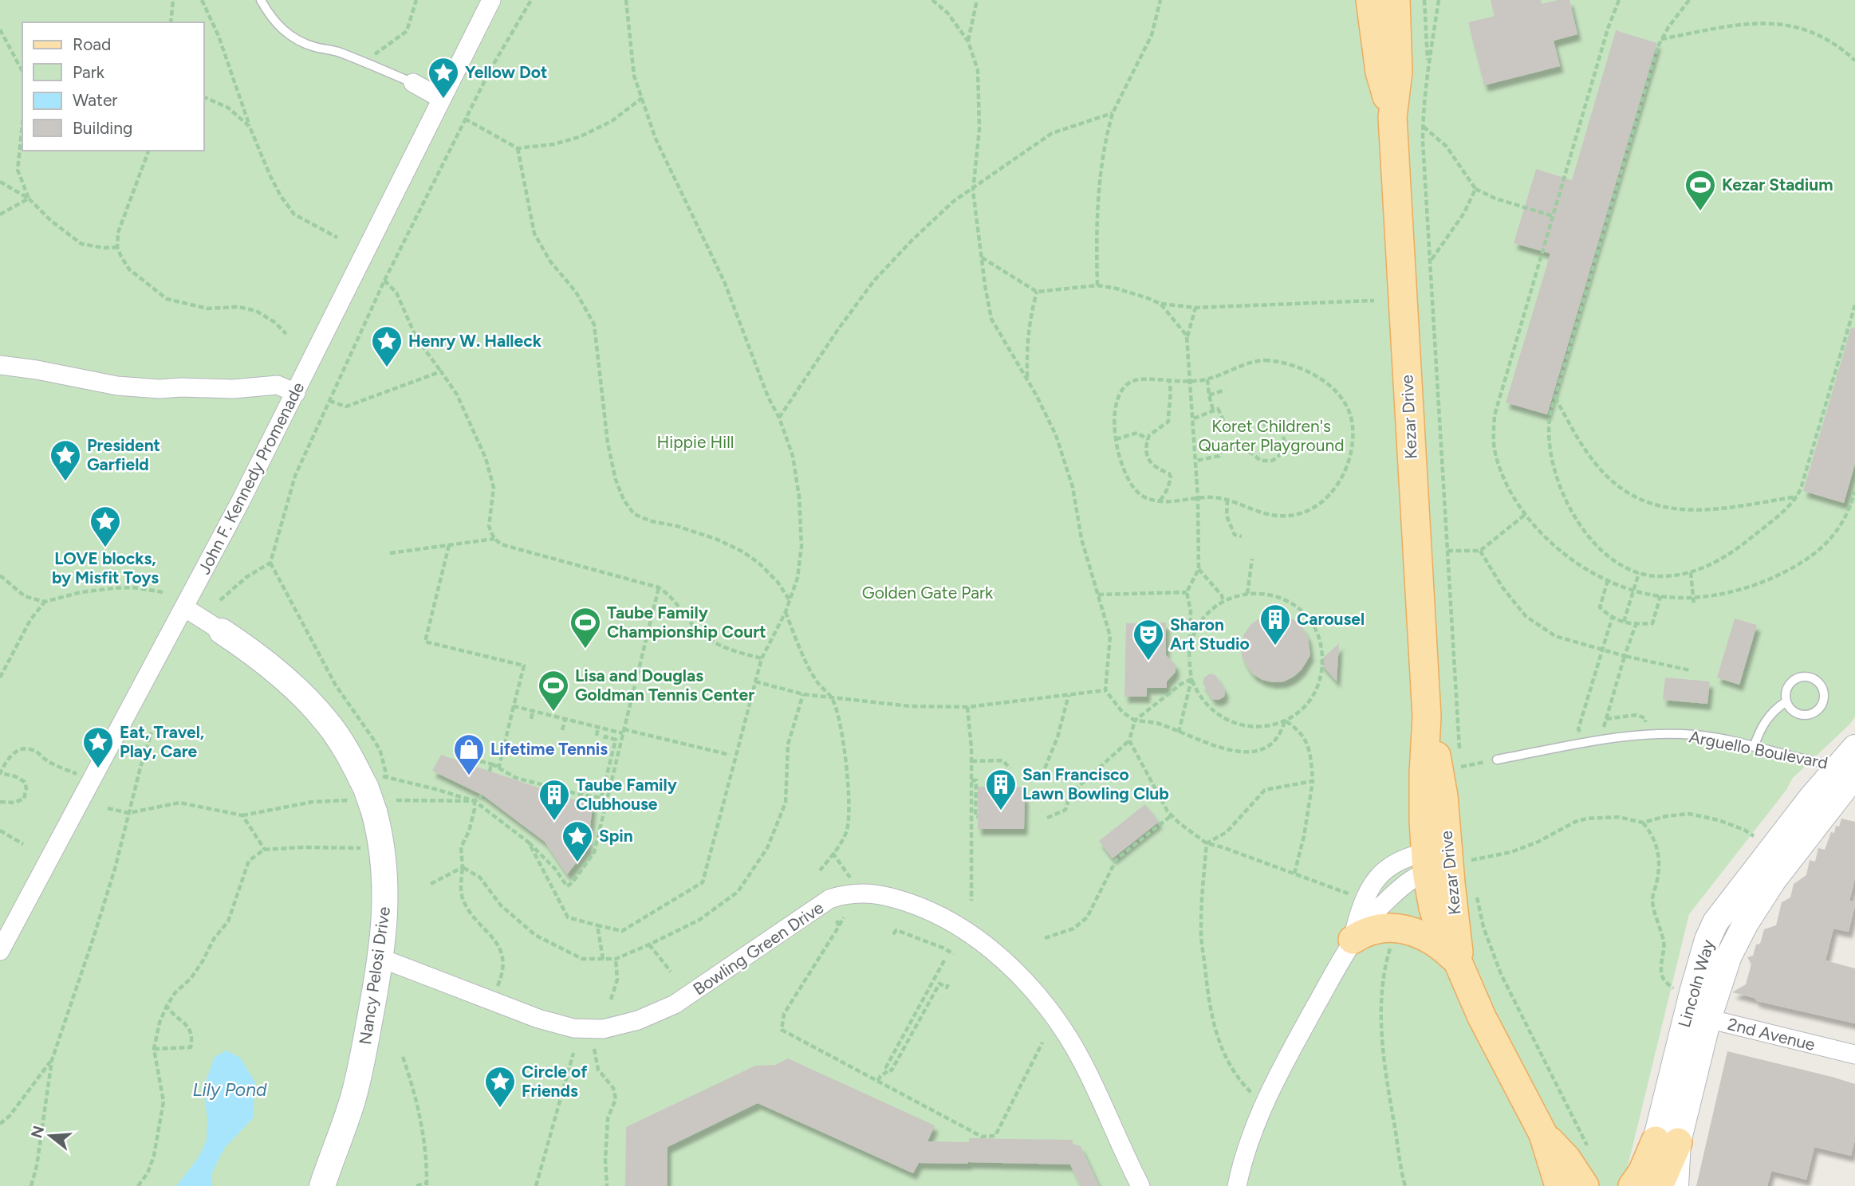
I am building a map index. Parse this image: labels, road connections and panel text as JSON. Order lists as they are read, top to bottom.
{
  "streets": {
    "main road": ["Kezar Drive"],
    "street": [
      "John F. Kennedy Promenade",
      "Bowling Green Drive",
      "Nancy Pelosi Drive",
      "Lincoln Way",
      "2nd Avenue"
    ],
    "lane": ["Arguello Boulevard"]
  },
  "crossings": [
    ["John F. Kennedy Promenade", "Nancy Pelosi Drive"],
    ["Arguello Boulevard", "Lincoln Way"],
    ["Bowling Green Drive", "Nancy Pelosi Drive"],
    ["Lincoln Way", "2nd Avenue"]
  ],
  "water": ["Lily Pond"],
  "parks": ["Koret Children's Quarter Playground", "Hippie Hill", "Golden Gate Park"],
  "places": {
    "place": [
      "Yellow Dot",
      "Henry W. Halleck",
      "President Garfield",
      "LOVE blocks, by Misfit Toys",
      "Eat, Travel, Play, Care",
      "Spin",
      "Circle of Friends"
    ],
    "sports": ["Kezar Stadium", "Taube Family Championship Court", "Lisa and Douglas Goldman Tennis Center"],
    "building": ["Carousel", "San Francisco Lawn Bowling Club", "Taube Family Clubhouse"],
    "theatre": ["Sharon Art Studio"],
    "shop": ["Lifetime Tennis"]
  },
  "legend": [
    "Road",
    "Park",
    "Water",
    "Building"
  ],
  "north": "left"
}
